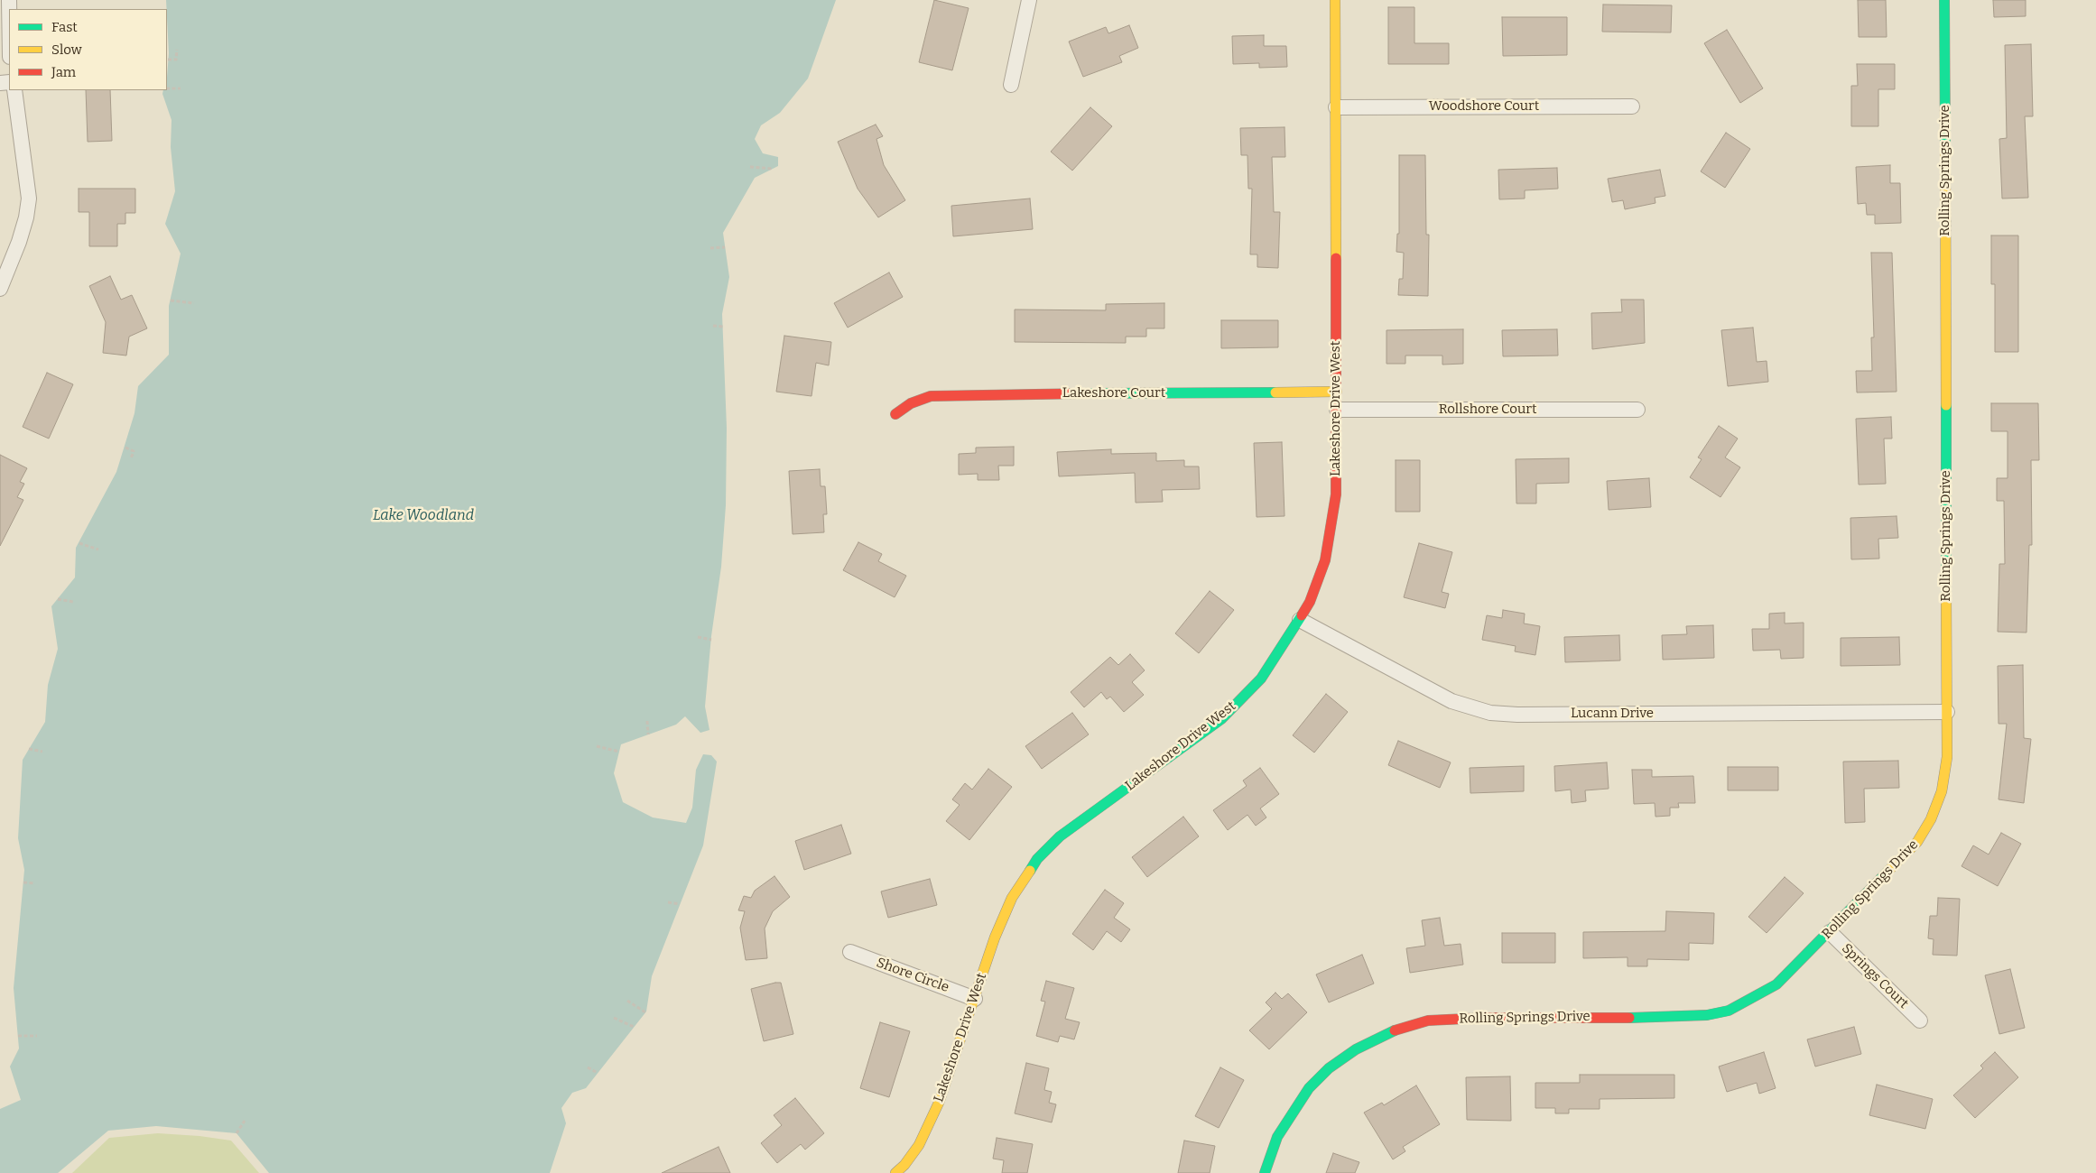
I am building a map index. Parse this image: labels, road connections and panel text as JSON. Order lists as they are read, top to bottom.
{
  "streets": {
    "street": [
      "Woodshore Court",
      "Rolling Springs Drive",
      "Lakeshore Court",
      "Lakeshore Drive West",
      "Rollshore Court",
      "Lucann Drive",
      "Shore Circle",
      "Springs Court"
    ]
  },
  "crossings": [
    ["Woodshore Court", "Lakeshore Drive West"],
    ["Rolling Springs Drive", "Lucann Drive"],
    ["Rolling Springs Drive", "Springs Court"],
    ["Lakeshore Court", "Lakeshore Drive West"],
    ["Lakeshore Drive West", "Rollshore Court"],
    ["Lakeshore Drive West", "Lucann Drive"],
    ["Lakeshore Drive West", "Shore Circle"]
  ],
  "water": ["Lake Woodland"],
  "legend": ["Fast", "Slow", "Jam"]
}
